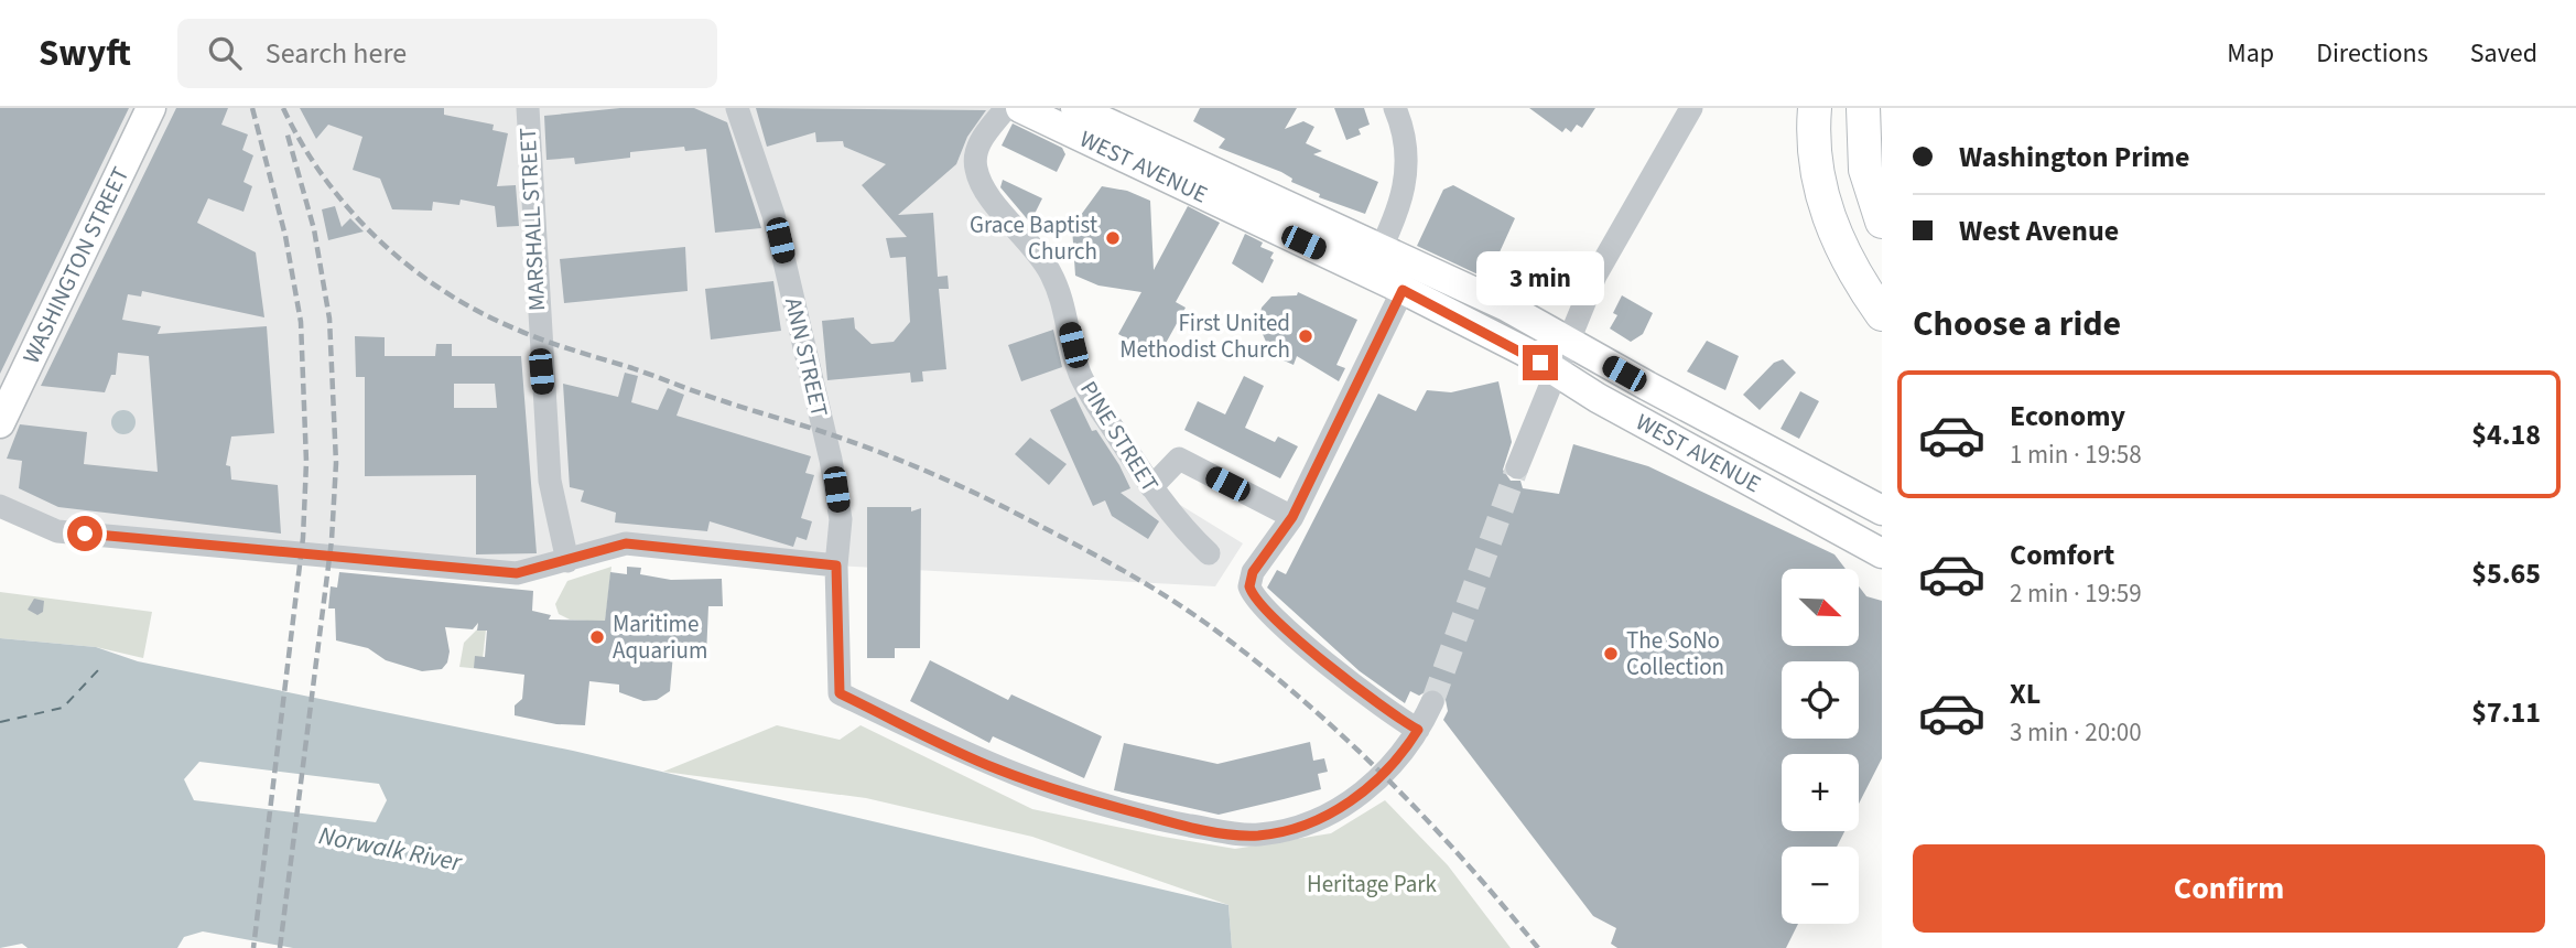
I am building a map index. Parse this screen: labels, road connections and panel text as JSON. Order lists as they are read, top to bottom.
{
  "streets": {
    "main road": ["WEST AVENUE", "WASHINGTON STREET"],
    "street": ["MARSHALL STREET", "ANN STREET", "PINE STREET"]
  },
  "water": ["Norwalk River"],
  "parks": ["Heritage Park"],
  "places": [
    "Grace Baptist Church",
    "First United Methodist Church",
    "Maritime Aquarium",
    "The SoNo Collection"
  ],
  "north": "bottom right",
  "page": {
    "header": "Swyft",
    "search": "Search here",
    "nav": ["Map", "Directions", "Saved"],
    "banner": ["Washington Prime", "West Avenue"],
    "bubble": "3 min",
    "heading": "Choose a ride",
    "list": [
      {
        "name": "Economy",
        "note": "1 min · 19:58",
        "value": "$4.18"
      },
      {
        "name": "Comfort",
        "note": "2 min · 19:59",
        "value": "$5.65"
      },
      {
        "name": "XL",
        "note": "3 min · 20:00",
        "value": "$7.11"
      }
    ],
    "map_buttons": ["+", "−"],
    "buttons": "Confirm"
  }
}
